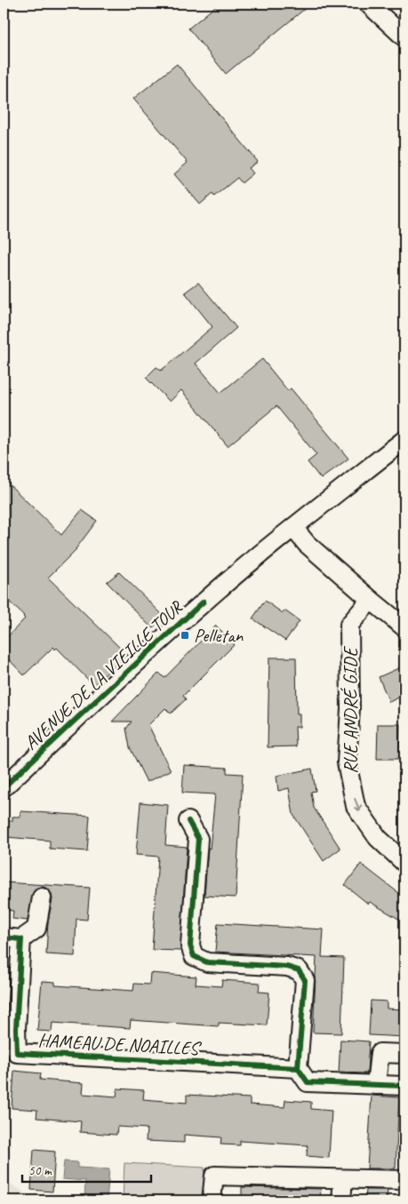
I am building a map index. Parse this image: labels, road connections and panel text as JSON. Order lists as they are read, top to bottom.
{
  "streets": {
    "street": ["AVENUE DE LA VIEILLE TOUR", "RUE ANDRÉ GIDE", "HAMEAU DE NOAILLES"]
  },
  "one_way": ["RUE ANDRÉ GIDE"],
  "places": {
    "transit": ["Pelletan"]
  },
  "scale_bar": "50 m"
}
